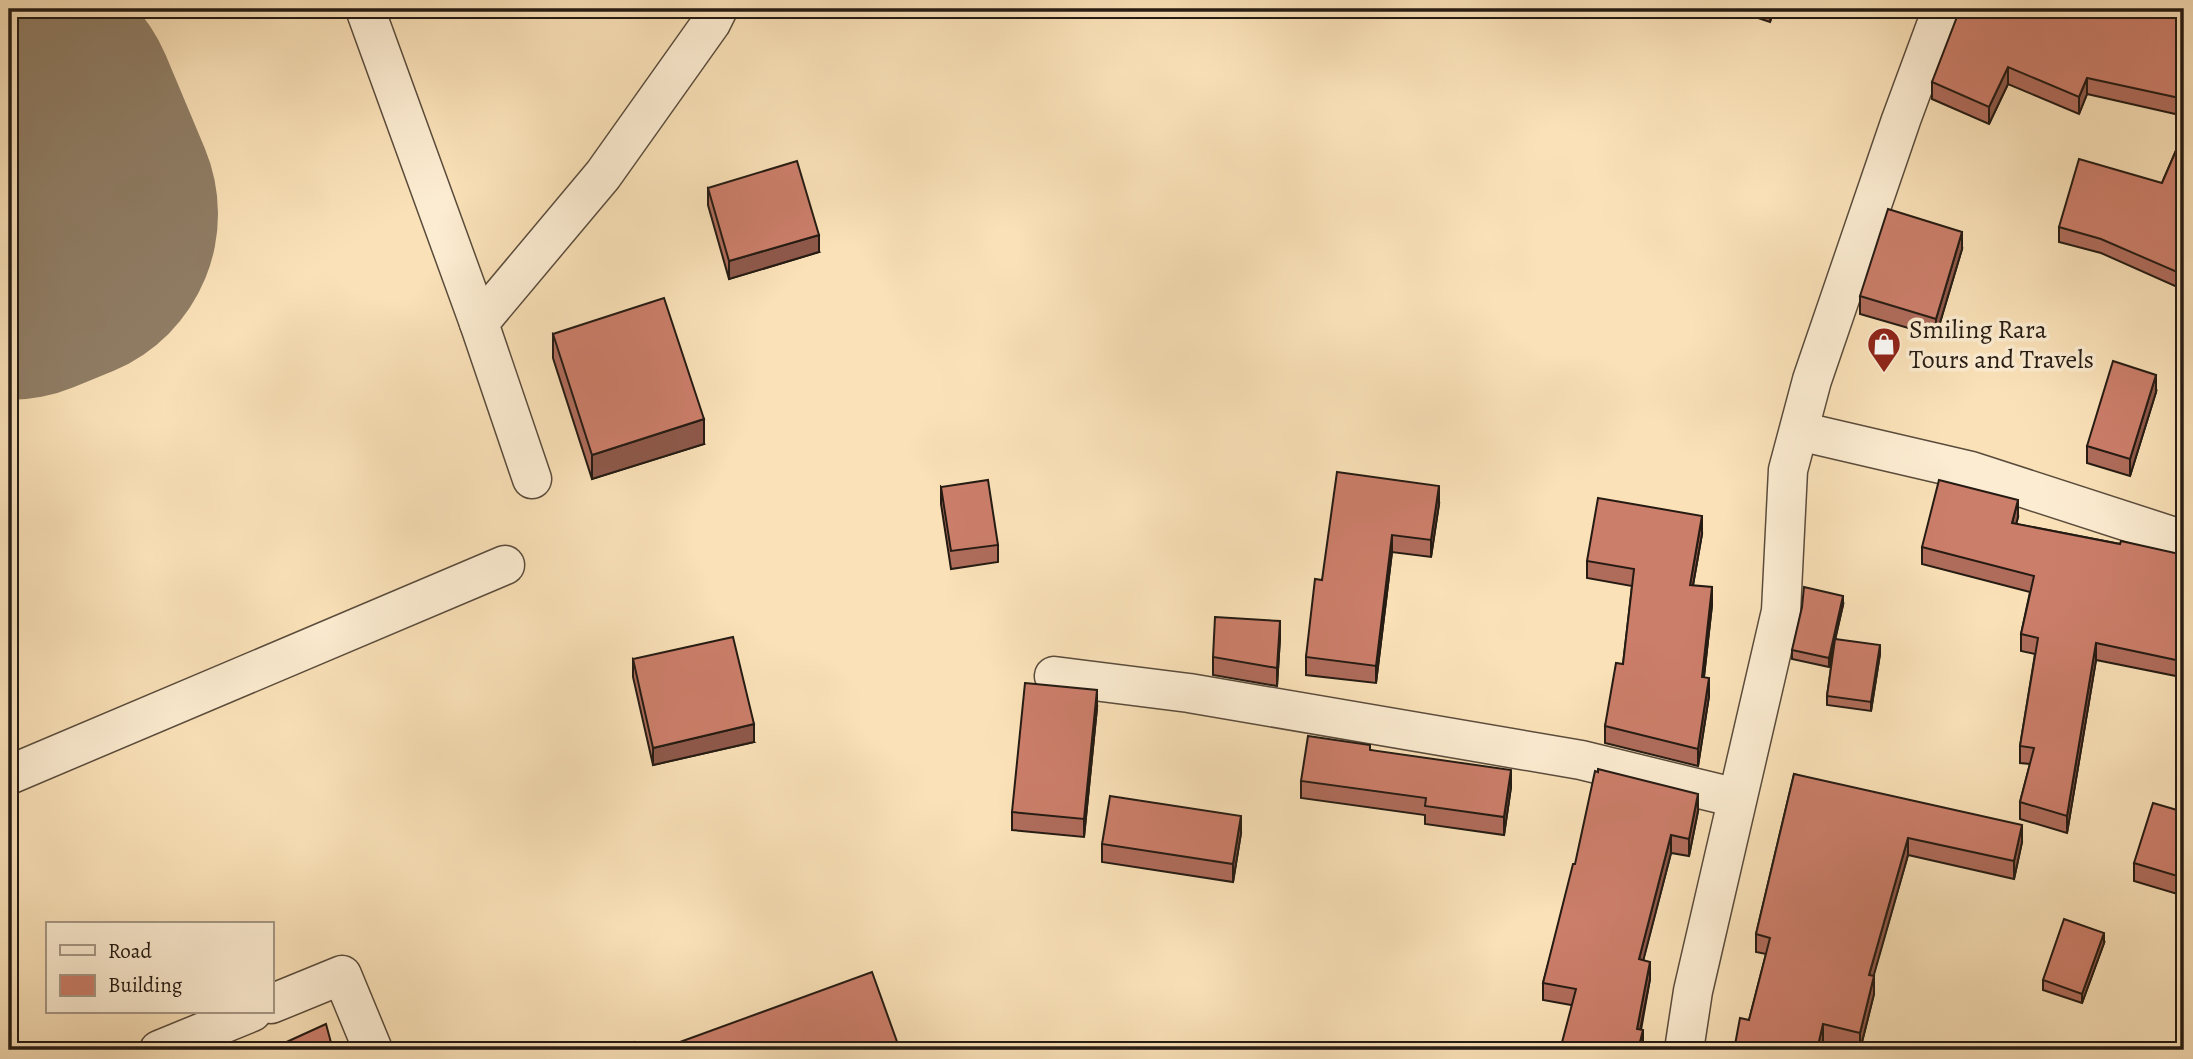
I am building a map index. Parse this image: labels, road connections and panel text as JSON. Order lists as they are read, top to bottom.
{
  "places": {
    "shop": ["Smiling Rara Tours and Travels"]
  },
  "legend": ["Road", "Building"]
}
